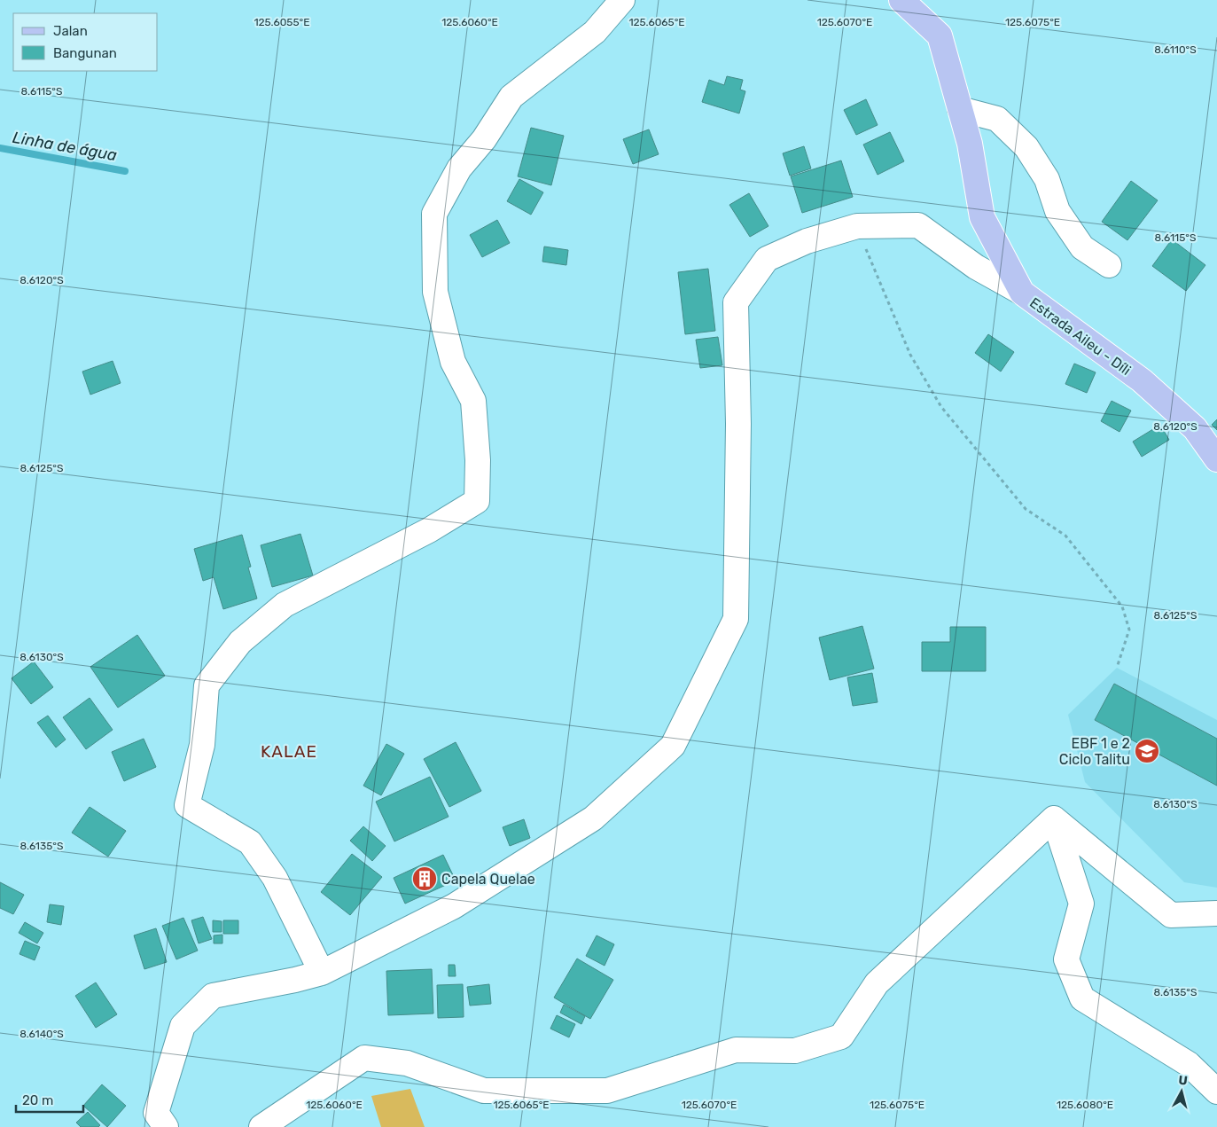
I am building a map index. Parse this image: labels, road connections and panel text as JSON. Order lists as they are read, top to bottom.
{
  "streets": {
    "main road": ["Estrada Aileu - Díli"]
  },
  "districts": ["KALAE"],
  "water": ["Linha de água"],
  "places": {
    "school or university": ["EBF 1 e 2 Ciclo Talitu"],
    "building": ["Capela Quelae"]
  },
  "legend": ["Jalan", "Bangunan"],
  "scale_bar": "20 m",
  "north": "top",
  "coordinates": [
    "125.6055°E",
    "125.6060°E",
    "125.6065°E",
    "125.6070°E",
    "125.6075°E",
    "8.6110°S",
    "8.6115°S",
    "8.6120°S",
    "8.6125°S",
    "8.6130°S",
    "8.6135°S",
    "8.6140°S",
    "125.6080°E"
  ]
}
